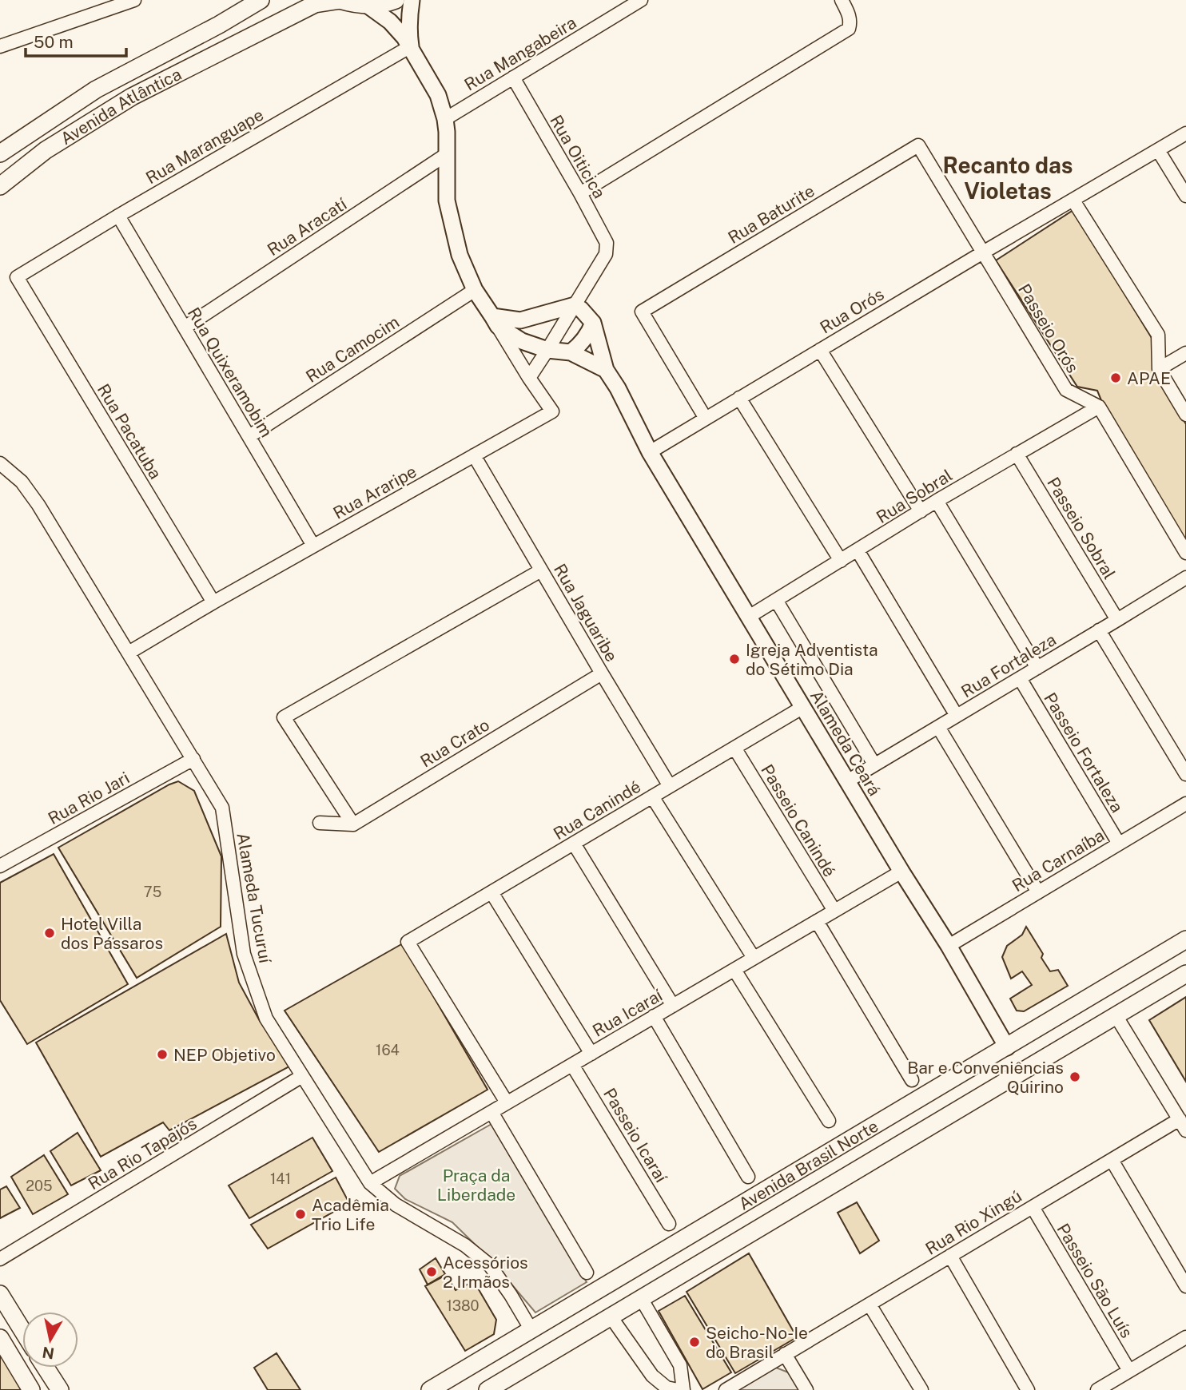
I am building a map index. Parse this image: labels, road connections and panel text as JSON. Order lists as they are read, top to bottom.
{
  "streets": {
    "main road": ["Avenida Atlântica", "Avenida Brasil Norte"],
    "street": [
      "Rua Mangabeira",
      "Rua Maranguape",
      "Rua Oiticica",
      "Rua Baturite",
      "Rua Aracatí",
      "Rua Orós",
      "Passeio Orós",
      "Rua Camocim",
      "Rua Quixeramobim",
      "Rua Pacatuba",
      "Rua Araripe",
      "Rua Sobral",
      "Passeio Sobral",
      "Rua Jaguaribe",
      "Rua Fortaleza",
      "Rua Crato",
      "Alameda Ceará",
      "Passeio Fortaleza",
      "Rua Rio Jari",
      "Rua Canindé",
      "Passeio Canindé",
      "Rua Carnaíba",
      "Alameda Tucuruí",
      "Rua Icaraí",
      "Passeio Icaraí",
      "Rua Rio Tapajós",
      "Rua Rio Xingú",
      "Passeio São Luís"
    ]
  },
  "crossings": [
    ["Rua Mangabeira", "Rua Oiticica"],
    ["Rua Maranguape", "Rua Quixeramobim"],
    ["Rua Maranguape", "Rua Pacatuba"],
    ["Rua Baturite", "Rua Orós"],
    ["Rua Baturite", "Passeio Orós"],
    ["Rua Aracatí", "Rua Quixeramobim"],
    ["Rua Orós", "Passeio Orós"],
    ["Rua Orós", "Alameda Ceará"],
    ["Passeio Orós", "Rua Sobral"],
    ["Rua Camocim", "Rua Quixeramobim"],
    ["Rua Quixeramobim", "Rua Araripe"],
    ["Rua Pacatuba", "Rua Araripe"],
    ["Rua Araripe", "Rua Jaguaribe"],
    ["Rua Araripe", "Alameda Tucuruí"],
    ["Rua Sobral", "Passeio Sobral"],
    ["Rua Sobral", "Alameda Ceará"],
    ["Passeio Sobral", "Rua Fortaleza"],
    ["Rua Jaguaribe", "Rua Crato"],
    ["Rua Jaguaribe", "Rua Canindé"],
    ["Rua Fortaleza", "Alameda Ceará"],
    ["Rua Fortaleza", "Passeio Fortaleza"],
    ["Alameda Ceará", "Rua Canindé"],
    ["Alameda Ceará", "Rua Carnaíba"],
    ["Alameda Ceará", "Rua Icaraí"],
    ["Alameda Ceará", "Avenida Brasil Norte"],
    ["Passeio Fortaleza", "Rua Carnaíba"],
    ["Rua Rio Jari", "Alameda Tucuruí"],
    ["Rua Canindé", "Passeio Canindé"],
    ["Rua Canindé", "Rua Icaraí"],
    ["Passeio Canindé", "Rua Icaraí"],
    ["Alameda Tucuruí", "Rua Icaraí"],
    ["Alameda Tucuruí", "Rua Rio Tapajós"],
    ["Alameda Tucuruí", "Avenida Brasil Norte"],
    ["Rua Icaraí", "Passeio Icaraí"],
    ["Rua Rio Xingú", "Passeio São Luís"]
  ],
  "districts": ["Recanto das Violetas"],
  "parks": ["Praça da Liberdade"],
  "places": [
    "APAE",
    "Igreja Adventista do Sétimo Dia",
    "Hotel Villa dos Pássaros",
    "NEP Objetivo",
    "Bar e Conveniências Quirino",
    "Acadêmia Trio Life",
    "Acessórios 2 Irmãos",
    "Seicho-No-Ie do Brasil"
  ],
  "house_numbers": [
    "75",
    "164",
    "141",
    "205",
    "1380"
  ],
  "scale_bar": "50 m",
  "north": "bottom"
}
